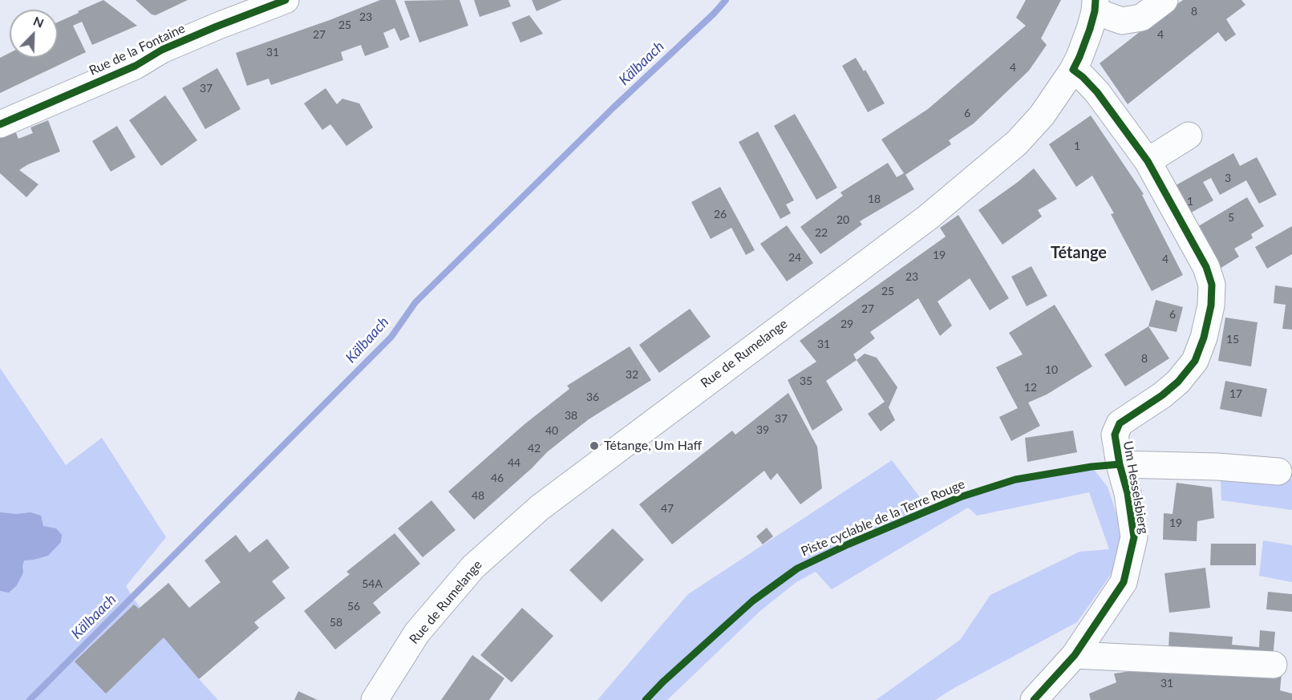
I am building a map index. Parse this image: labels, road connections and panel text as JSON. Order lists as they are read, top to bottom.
{
  "streets": {
    "street": ["Rue de la Fontaine", "Rue de Rumelange", "Um Hesselsbierg"],
    "cycle path": ["Piste cyclable de la Terre Rouge"]
  },
  "crossings": [
    ["Rue de Rumelange", "Um Hesselsbierg"]
  ],
  "districts": ["Tétange"],
  "water": ["Kälbaach"],
  "places": ["Tétange, Um Haff"],
  "house_numbers": [
    "8",
    "23",
    "25",
    "27",
    "4",
    "31",
    "4",
    "37",
    "6",
    "1",
    "3",
    "18",
    "1",
    "26",
    "5",
    "20",
    "22",
    "19",
    "24",
    "4",
    "23",
    "25",
    "27",
    "6",
    "29",
    "15",
    "31",
    "8",
    "10",
    "32",
    "35",
    "12",
    "17",
    "36",
    "38",
    "37",
    "39",
    "40",
    "42",
    "44",
    "46",
    "48",
    "47",
    "19",
    "54A",
    "56",
    "58",
    "31"
  ],
  "north": "top right"
}
